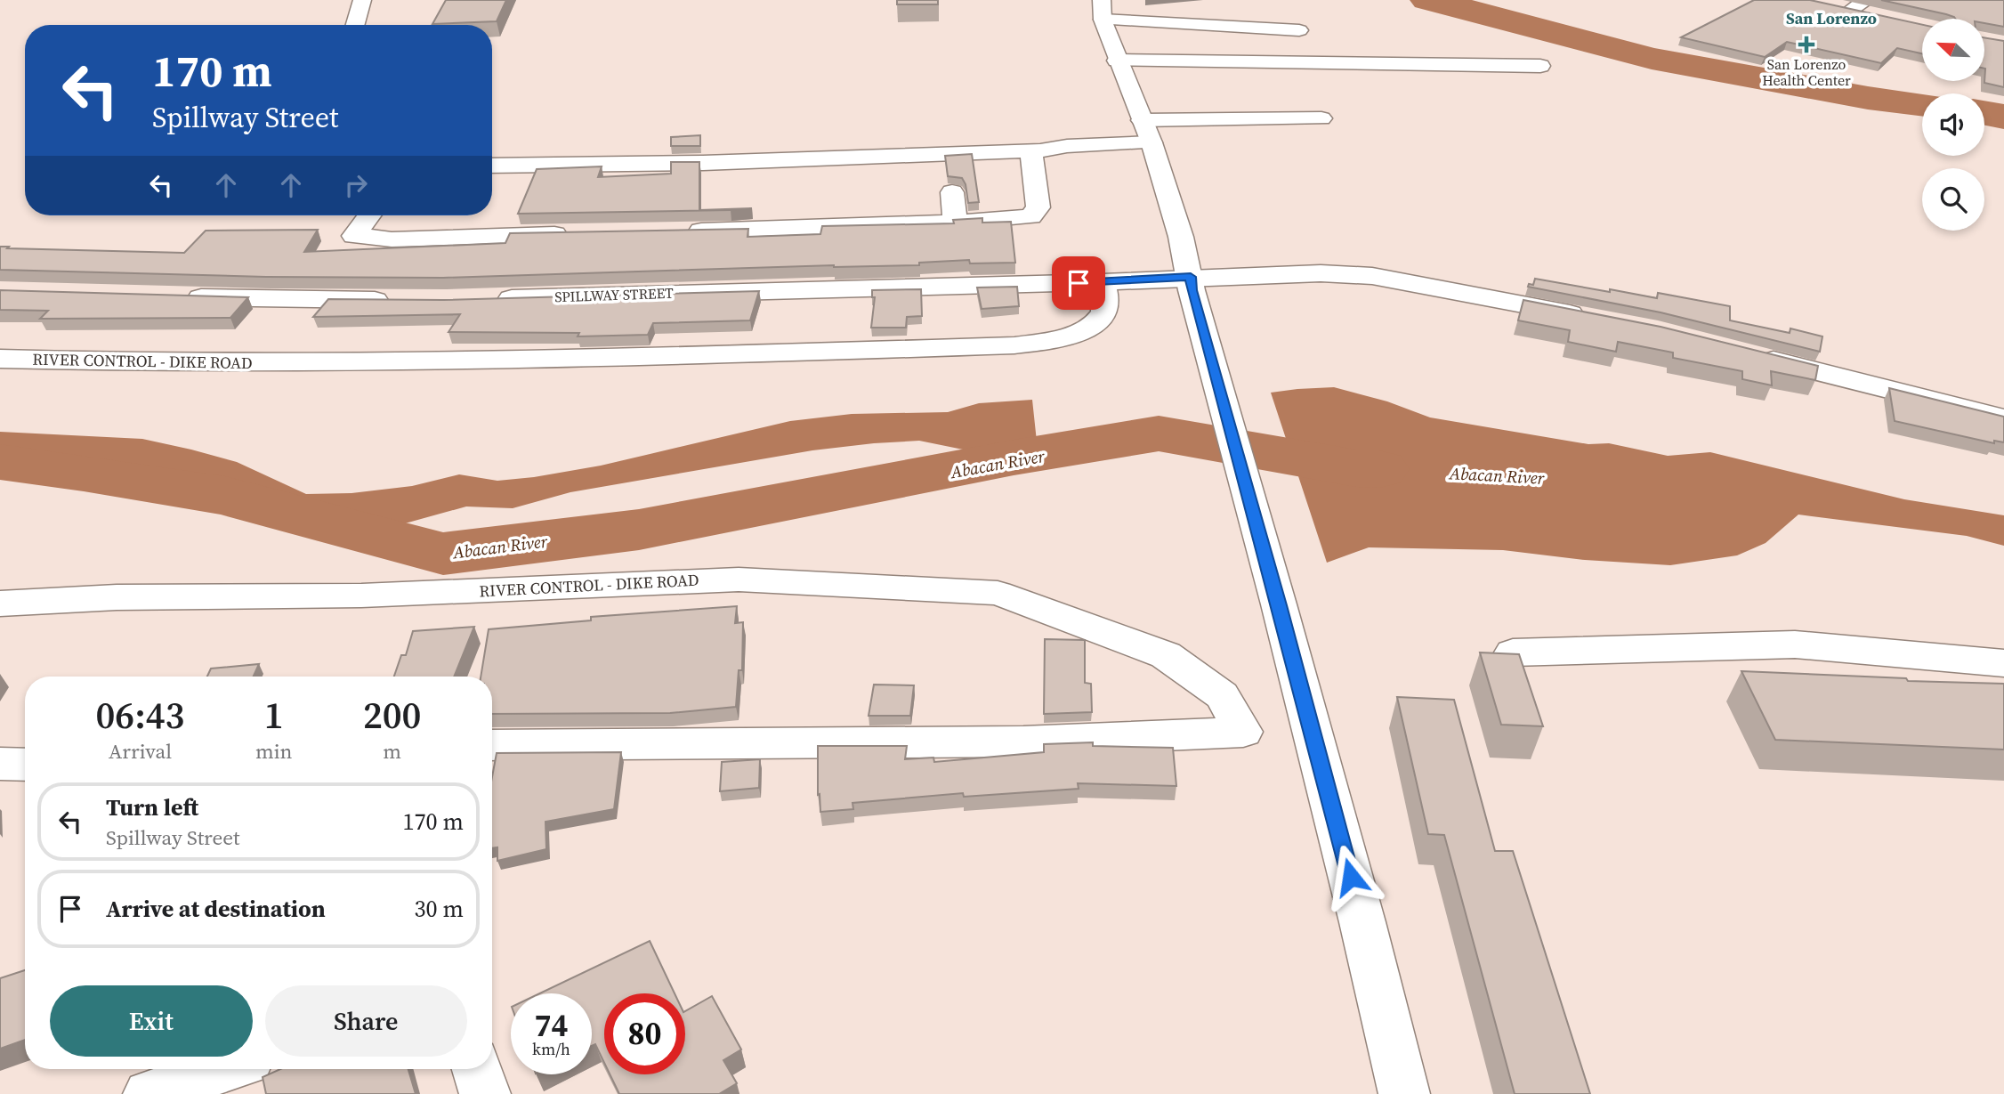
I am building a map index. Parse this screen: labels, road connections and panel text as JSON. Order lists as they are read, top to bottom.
{
  "streets": {
    "main road": ["SPILLWAY STREET", "RIVER CONTROL - DIKE ROAD"]
  },
  "crossings": [
    ["SPILLWAY STREET", "RIVER CONTROL - DIKE ROAD"]
  ],
  "districts": ["San Lorenzo"],
  "water": ["Abacan River"],
  "places": {
    "health": ["San Lorenzo Health Center"]
  },
  "north": "top left",
  "page": {
    "turn": ["170 m", "Spillway Street"],
    "eta": [
      "06:43",
      "Arrival",
      "1",
      "min",
      "200",
      "m"
    ],
    "list": [
      {
        "name": "Turn left",
        "note": "Spillway Street",
        "value": "170 m"
      },
      {
        "name": "Arrive at destination",
        "value": "30 m"
      }
    ],
    "buttons": ["Exit", "Share"],
    "speed": "74 km/h",
    "limit": "80"
  }
}
